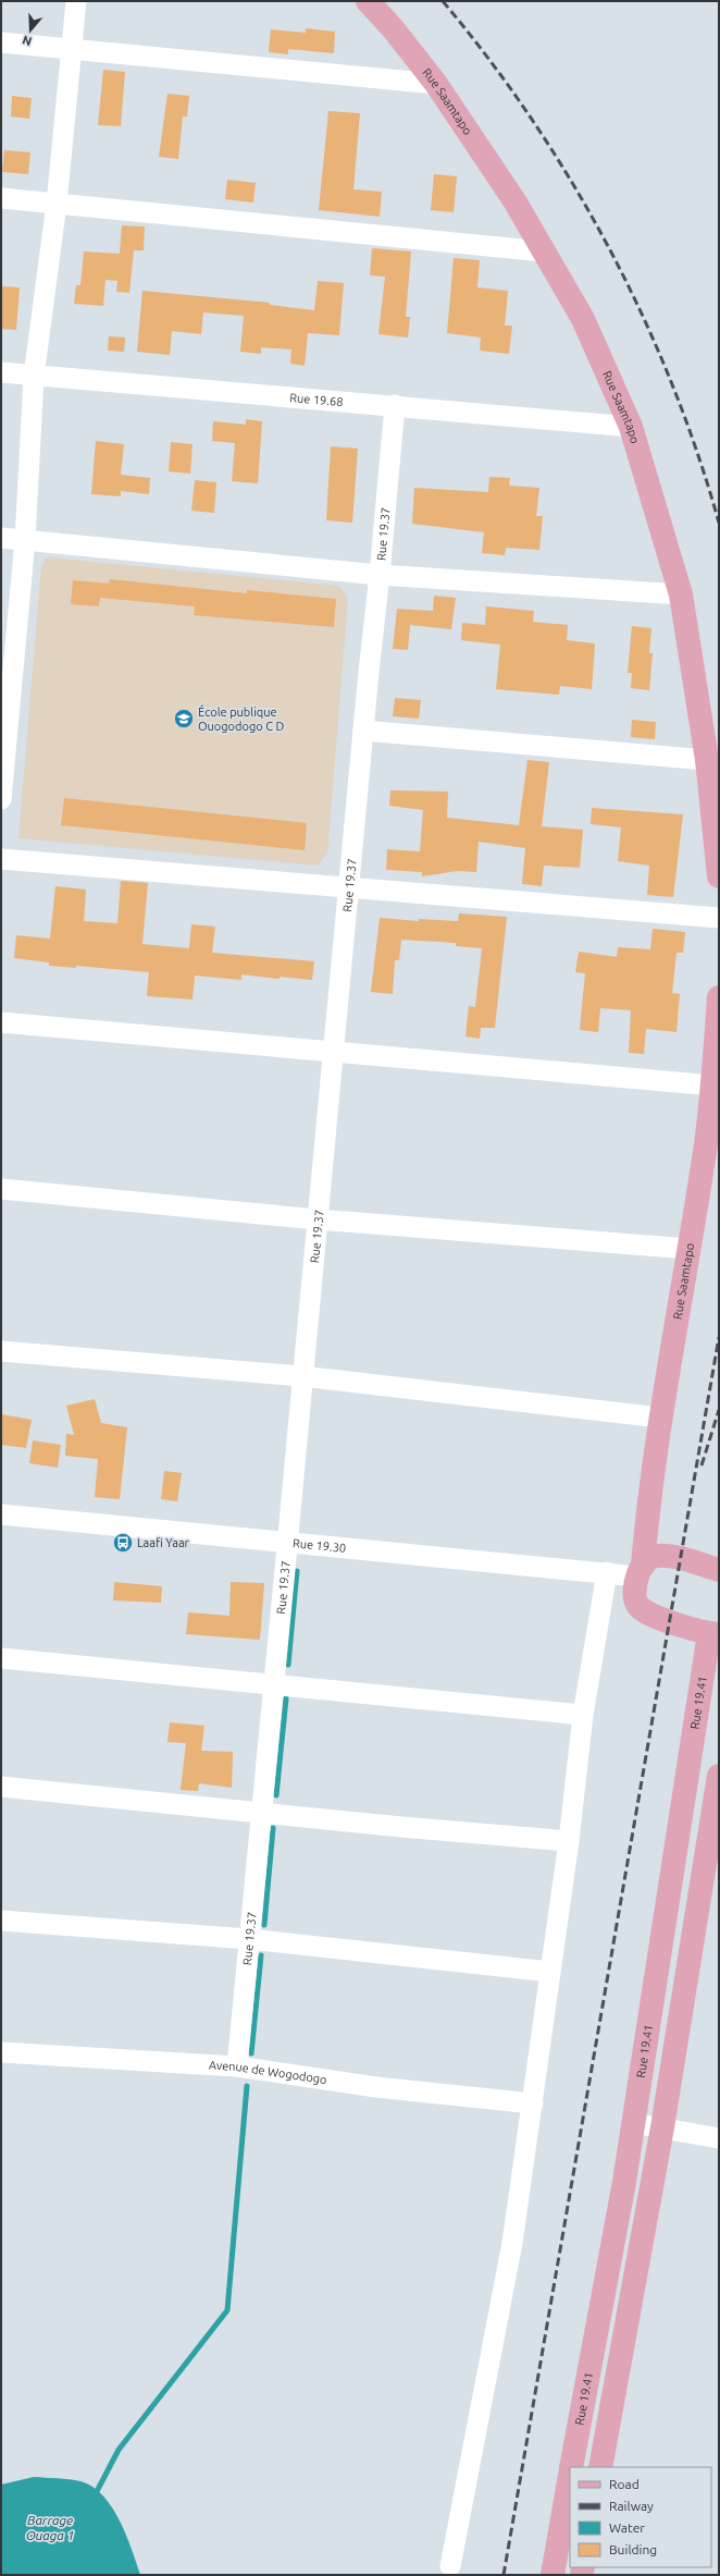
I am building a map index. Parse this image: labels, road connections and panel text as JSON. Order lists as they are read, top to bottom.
{
  "streets": {
    "main road": ["Rue Saamtapo", "Rue 19.41"],
    "street": [
      "Rue 19.68",
      "Rue 19.37",
      "Rue 19.30",
      "Avenue de Wogodogo"
    ]
  },
  "crossings": [
    ["Rue Saamtapo", "Rue 19.68"],
    ["Rue Saamtapo", "Rue 19.30"],
    ["Rue Saamtapo", "Rue 19.41"],
    ["Rue 19.68", "Rue 19.37"],
    ["Rue 19.37", "Rue 19.30"],
    ["Rue 19.37", "Avenue de Wogodogo"]
  ],
  "water": ["Barrage Ouaga 1"],
  "places": {
    "school or university": ["École publique Ouogodogo C D"],
    "bus stop": ["Laafi Yaar"]
  },
  "legend": [
    "Road",
    "Railway",
    "Water",
    "Building"
  ],
  "north": "bottom"
}
